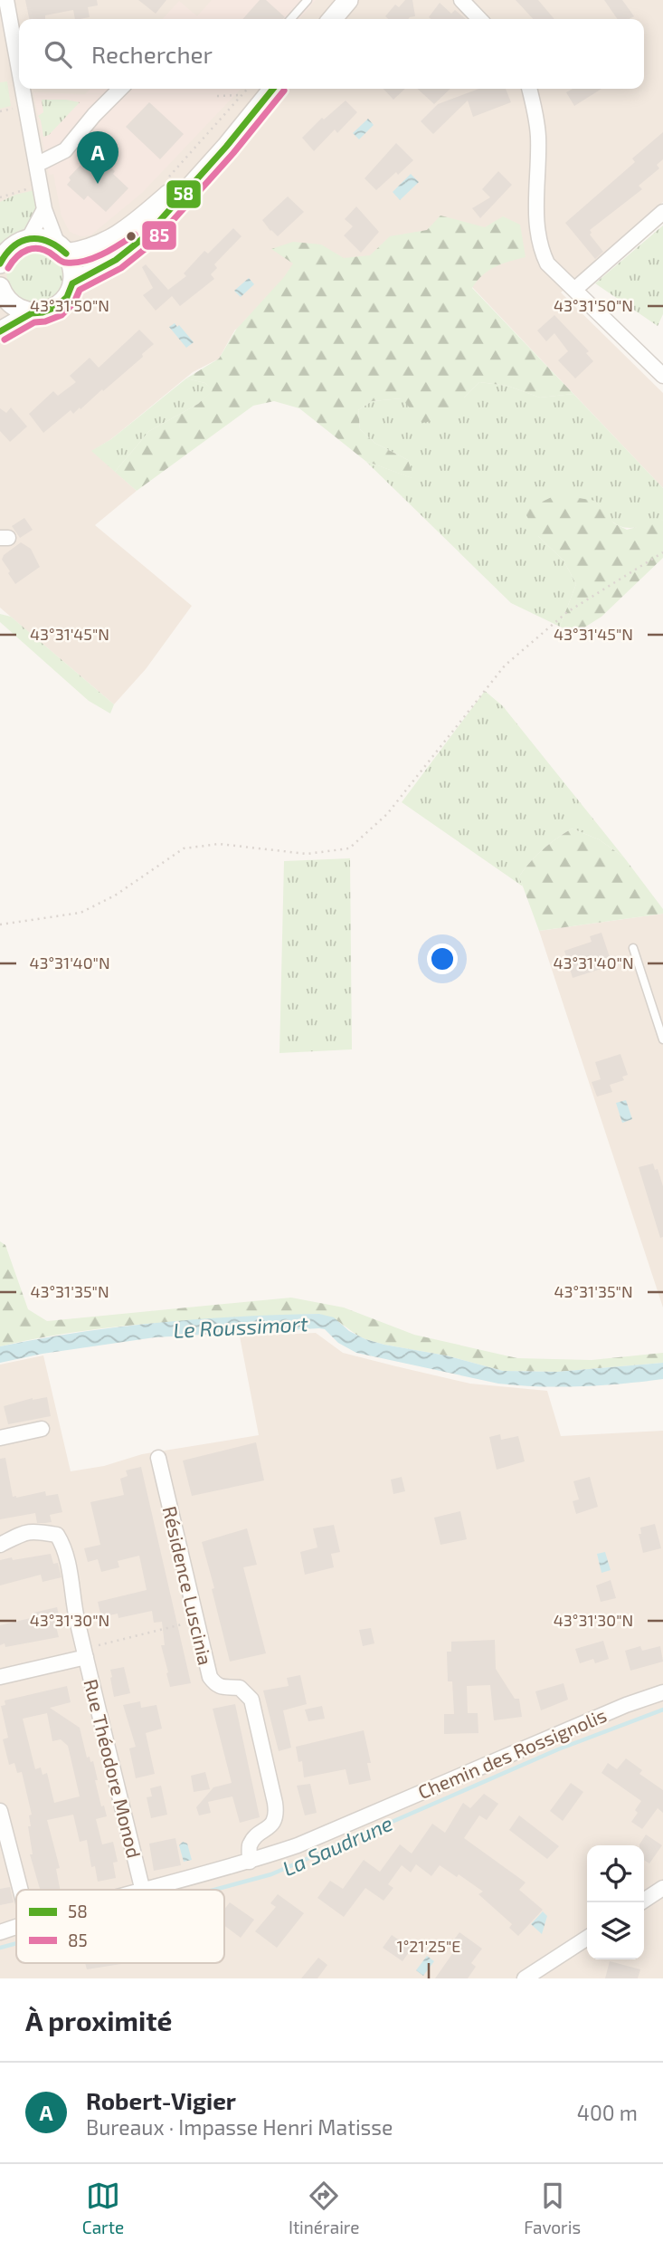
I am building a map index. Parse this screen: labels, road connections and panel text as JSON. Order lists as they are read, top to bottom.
{
  "streets": {
    "street": ["Résidence Luscinia", "Chemin des Rossignolis", "Rue Théodore Monod"]
  },
  "crossings": [
    ["Résidence Luscinia", "Chemin des Rossignolis"]
  ],
  "water": ["Le Roussimort", "La Saudrune"],
  "lines": ["transit line 58", "transit line 85"],
  "legend": ["58", "85"],
  "page": {
    "search": "Rechercher",
    "pins": "A",
    "heading": "À proximité",
    "list": [
      {
        "mark": "A",
        "name": "Robert-Vigier",
        "note": "Bureaux · Impasse Henri Matisse",
        "value": "400 m"
      }
    ],
    "nav": ["Carte", "Itinéraire", "Favoris"]
  },
  "coordinates": [
    "43°31'50\"N",
    "43°31'45\"N",
    "43°31'40\"N",
    "43°31'35\"N",
    "43°31'30\"N",
    "1°21'25\"E"
  ]
}
